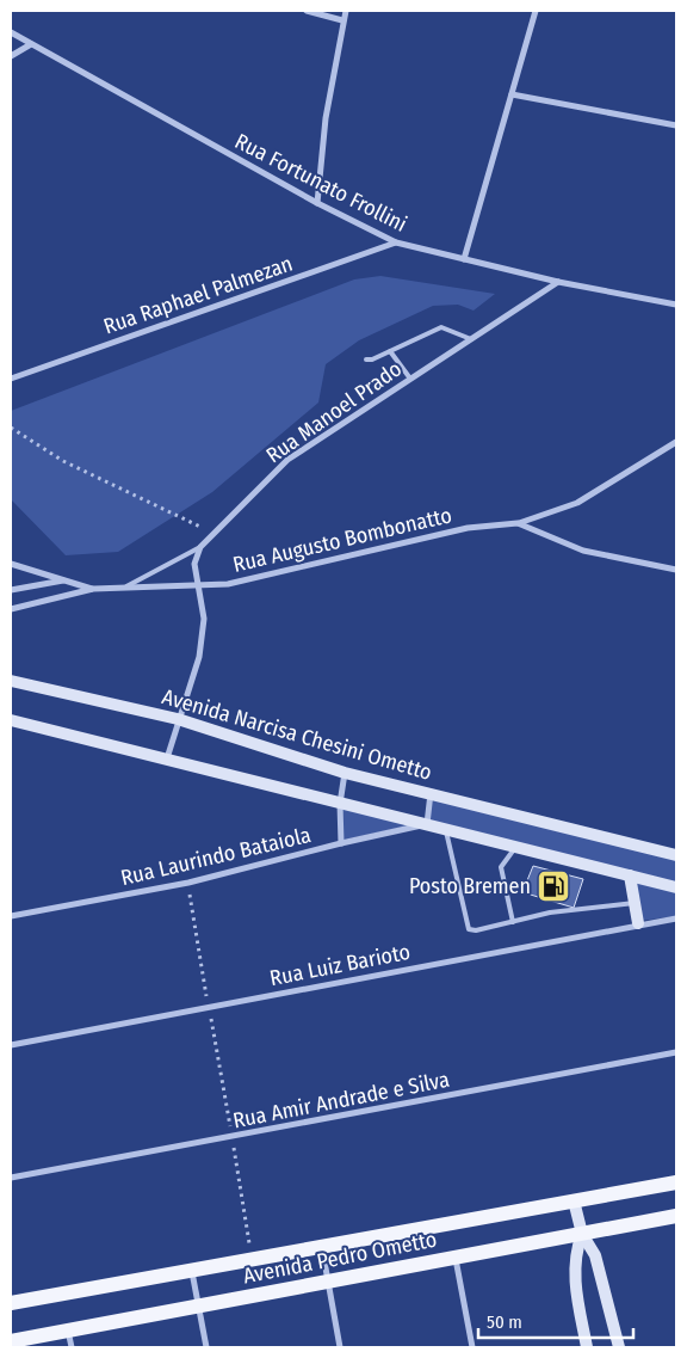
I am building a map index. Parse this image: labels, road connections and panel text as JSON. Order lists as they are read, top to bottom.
{
  "streets": {
    "main road": ["Avenida Pedro Ometto"],
    "street": [
      "Rua Fortunato Frollini",
      "Rua Raphael Palmezan",
      "Rua Manoel Prado",
      "Rua Augusto Bombonatto",
      "Avenida Narcisa Chesini Ometto",
      "Rua Laurindo Bataiola",
      "Rua Luiz Barioto",
      "Rua Amir Andrade e Silva"
    ]
  },
  "crossings": [
    ["Rua Fortunato Frollini", "Rua Raphael Palmezan"],
    ["Rua Fortunato Frollini", "Rua Manoel Prado"]
  ],
  "places": {
    "fuel station": ["Posto Bremen"]
  },
  "scale_bar": "50 m"
}
